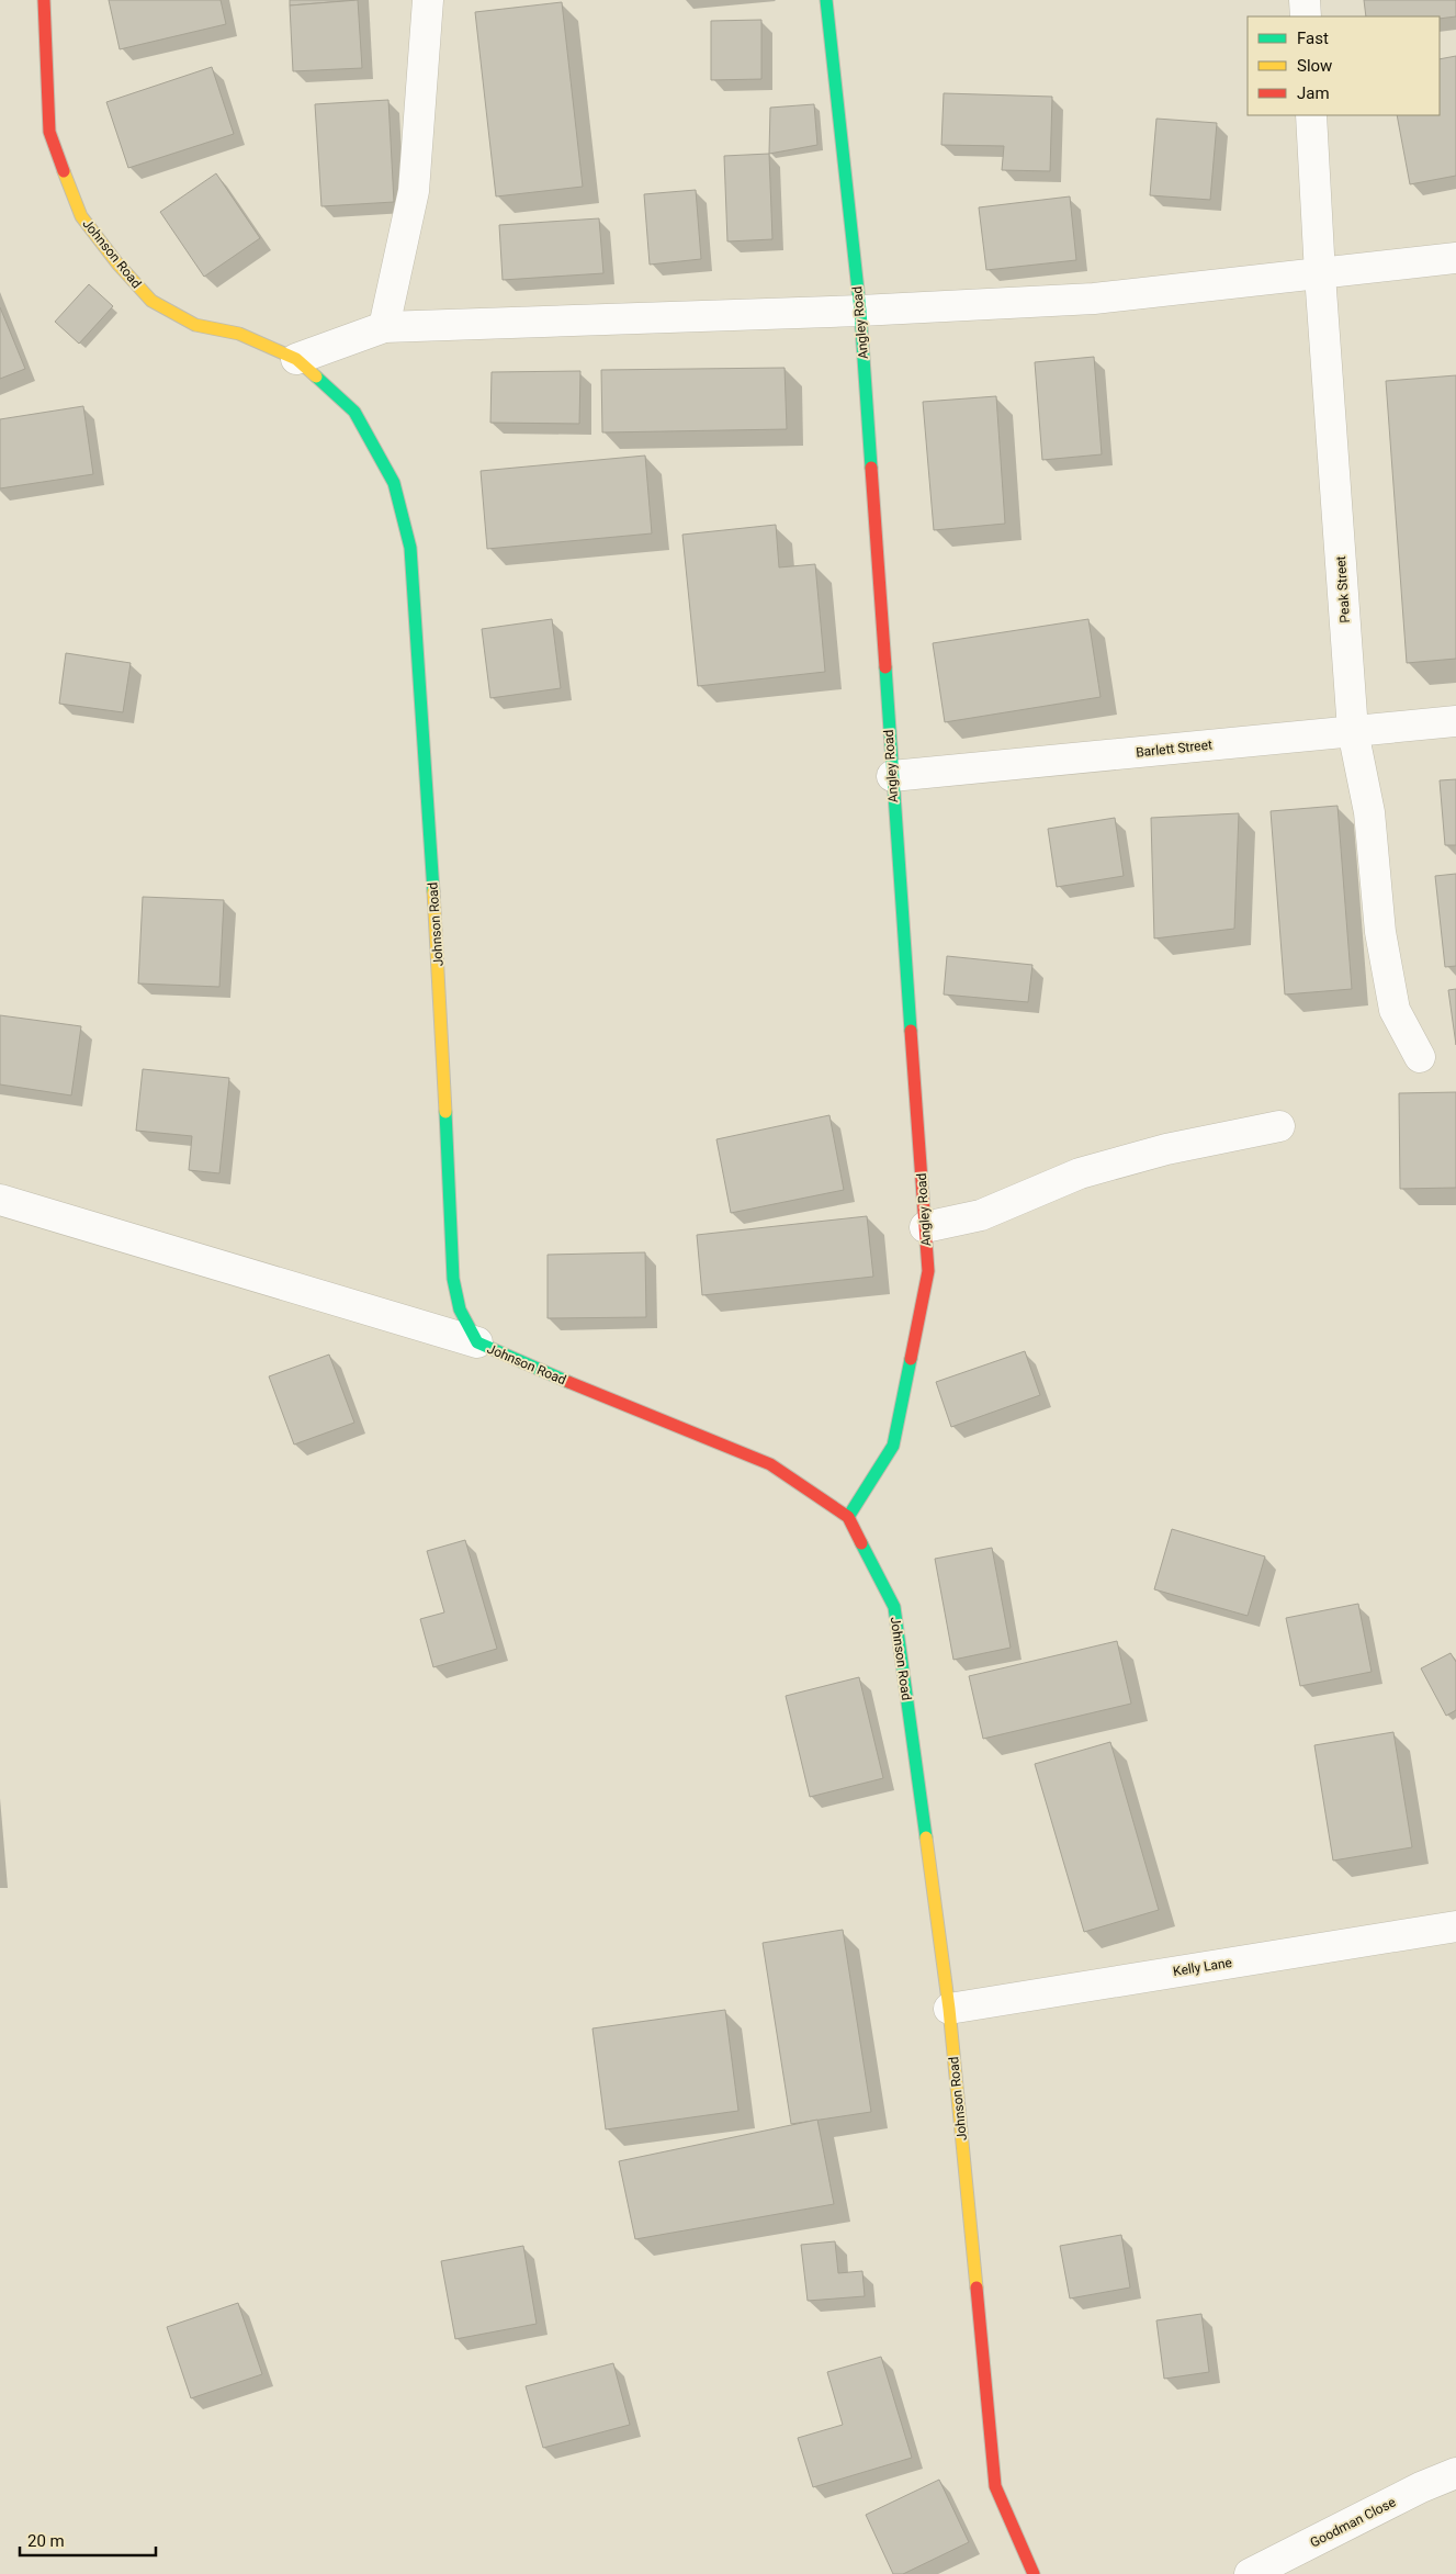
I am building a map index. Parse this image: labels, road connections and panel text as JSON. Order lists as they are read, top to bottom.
{
  "streets": {
    "street": [
      "Johnson Road",
      "Angley Road",
      "Peak Street",
      "Barlett Street",
      "Kelly Lane",
      "Goodman Close"
    ]
  },
  "crossings": [
    ["Johnson Road", "Angley Road"],
    ["Johnson Road", "Kelly Lane"],
    ["Angley Road", "Barlett Street"],
    ["Peak Street", "Barlett Street"]
  ],
  "legend": ["Fast", "Slow", "Jam"],
  "scale_bar": "20 m"
}
